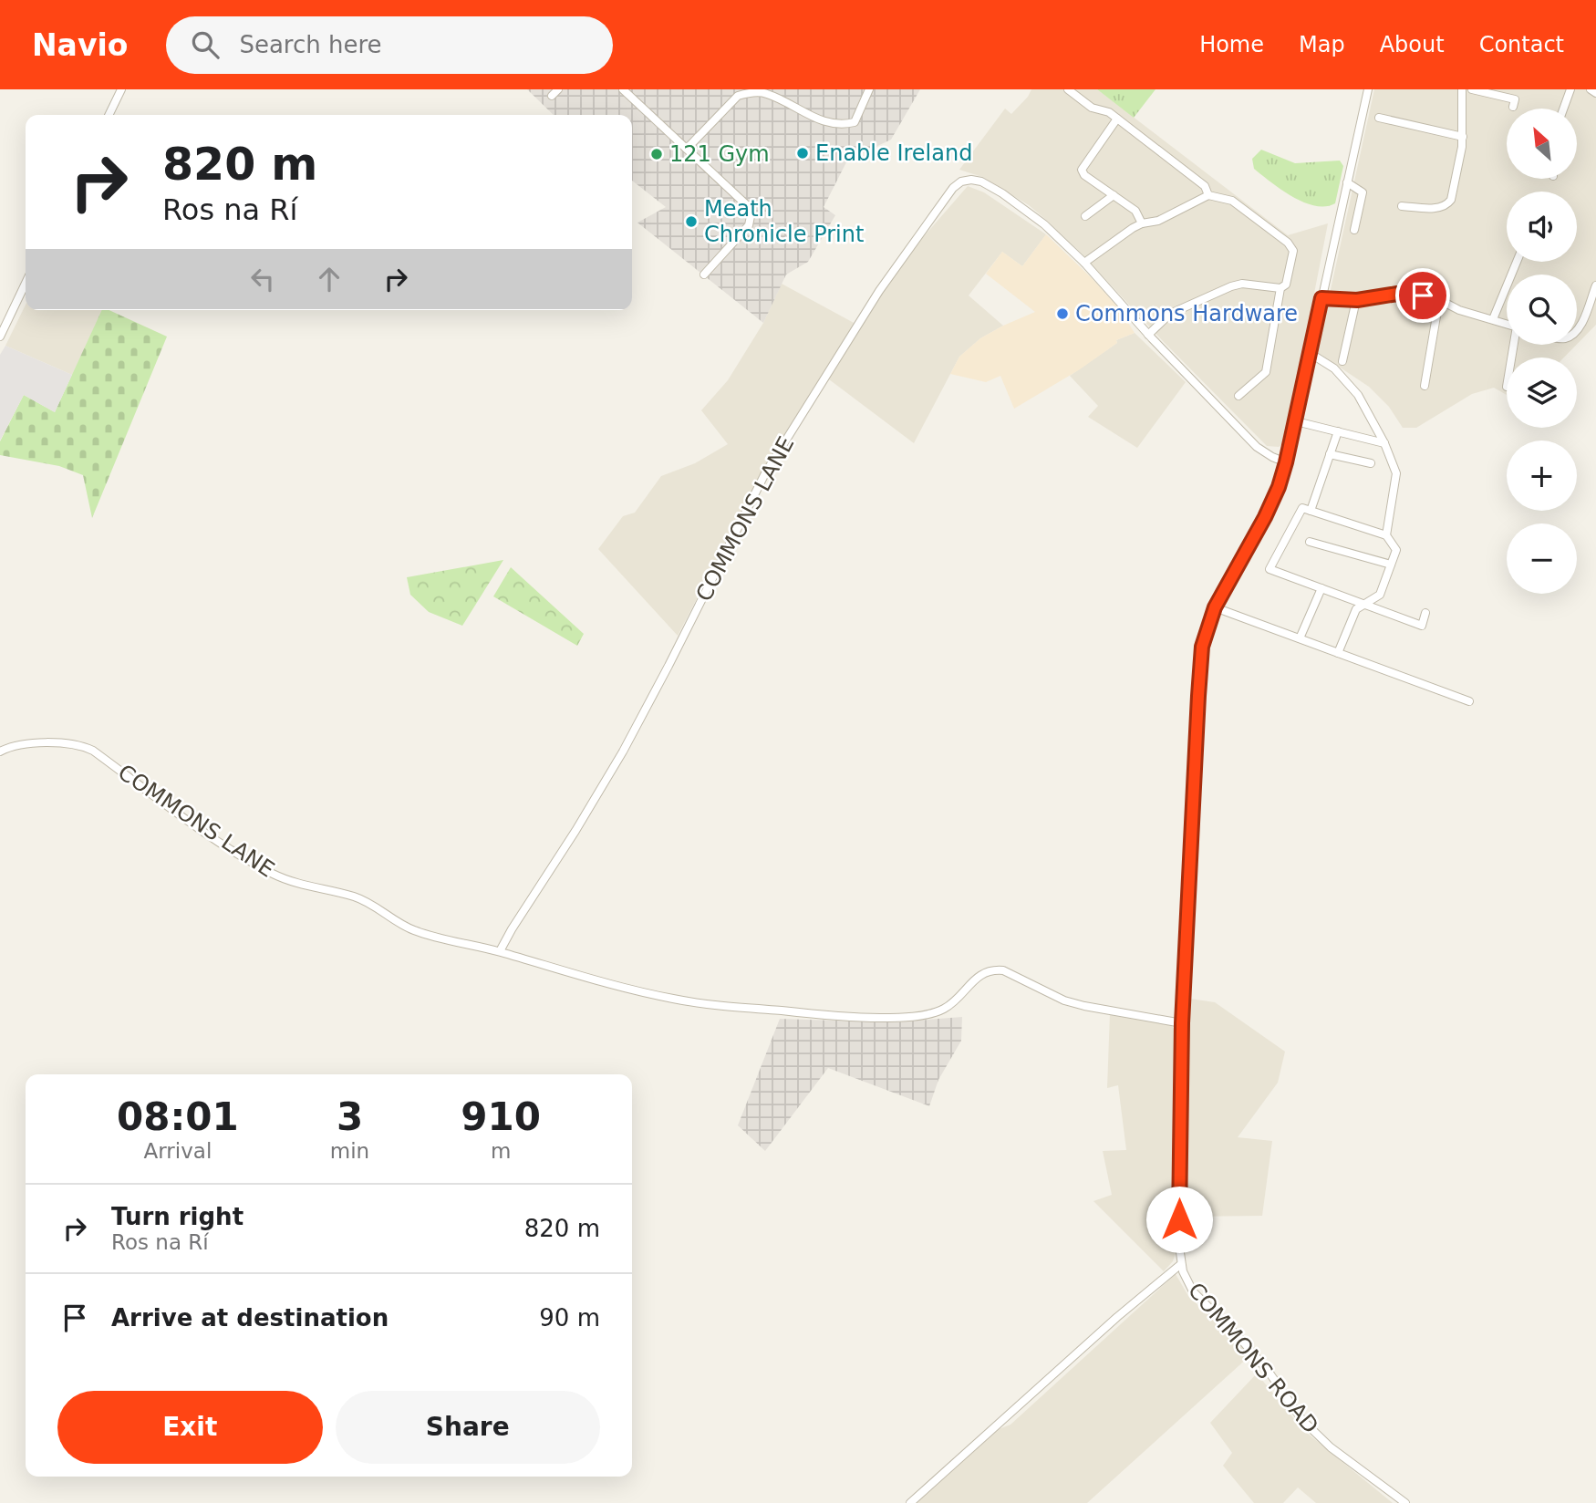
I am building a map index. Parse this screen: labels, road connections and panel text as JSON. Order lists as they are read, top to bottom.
{
  "streets": {
    "street": ["COMMONS LANE", "COMMONS ROAD"]
  },
  "crossings": [
    ["COMMONS LANE", "COMMONS ROAD"]
  ],
  "places": [
    "Enable Ireland",
    "121 Gym",
    "Meath Chronicle Print",
    "Commons Hardware"
  ],
  "north": "top left",
  "page": {
    "header": "Navio",
    "search": "Search here",
    "nav": [
      "Home",
      "Map",
      "About",
      "Contact"
    ],
    "map_buttons": ["+", "−"],
    "turn": ["820 m", "Ros na Rí"],
    "eta": [
      "08:01",
      "Arrival",
      "3",
      "min",
      "910",
      "m"
    ],
    "list": [
      {
        "name": "Turn right",
        "note": "Ros na Rí",
        "value": "820 m"
      },
      {
        "name": "Arrive at destination",
        "value": "90 m"
      }
    ],
    "buttons": ["Exit", "Share"]
  }
}
